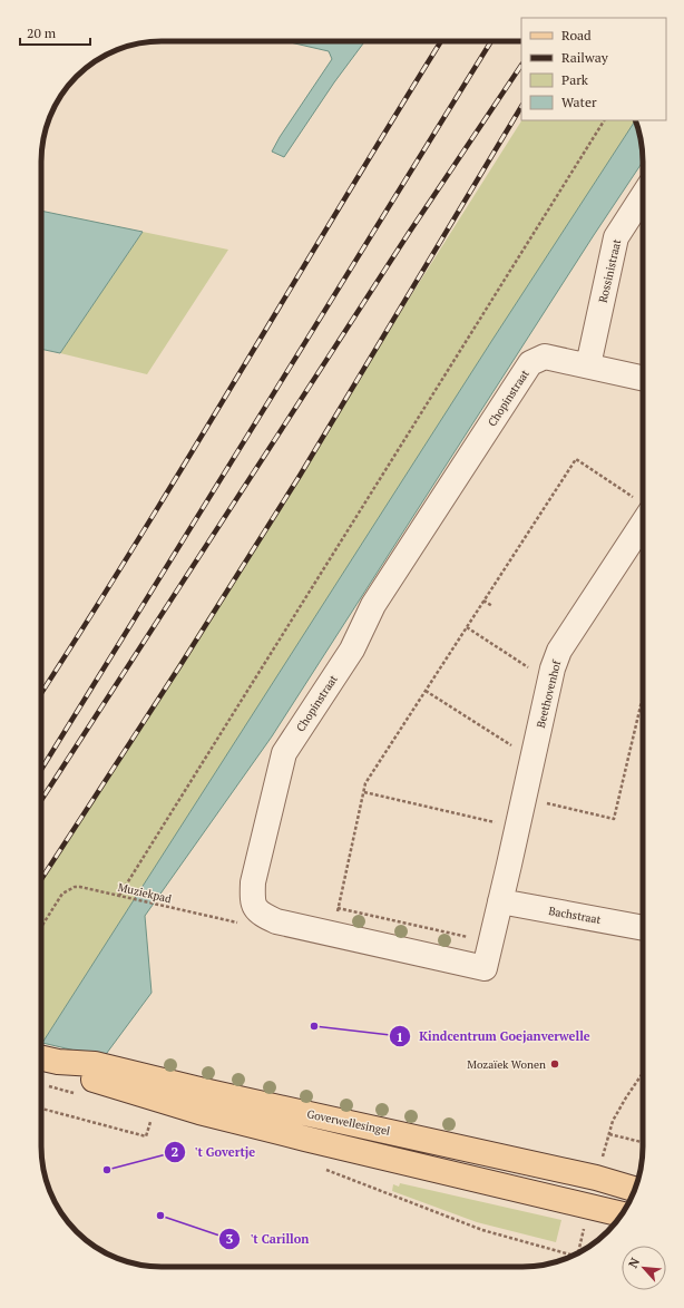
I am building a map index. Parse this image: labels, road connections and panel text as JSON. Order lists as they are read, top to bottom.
{
  "streets": {
    "main road": ["Goverwellesingel"],
    "street": [
      "Rossinistraat",
      "Chopinstraat",
      "Beethovenhof",
      "Bachstraat"
    ],
    "path": ["Muziekpad"]
  },
  "crossings": [
    ["Rossinistraat", "Chopinstraat"],
    ["Chopinstraat", "Beethovenhof"],
    ["Chopinstraat", "Muziekpad"],
    ["Chopinstraat", "Bachstraat"],
    ["Beethovenhof", "Bachstraat"]
  ],
  "places": [
    "Kindcentrum Goejanverwelle",
    "Mozaïek Wonen",
    "'t Govertje",
    "'t Carillon"
  ],
  "legend": [
    "Road",
    "Railway",
    "Park",
    "Water"
  ],
  "scale_bar": "20 m",
  "north": "top left"
}
